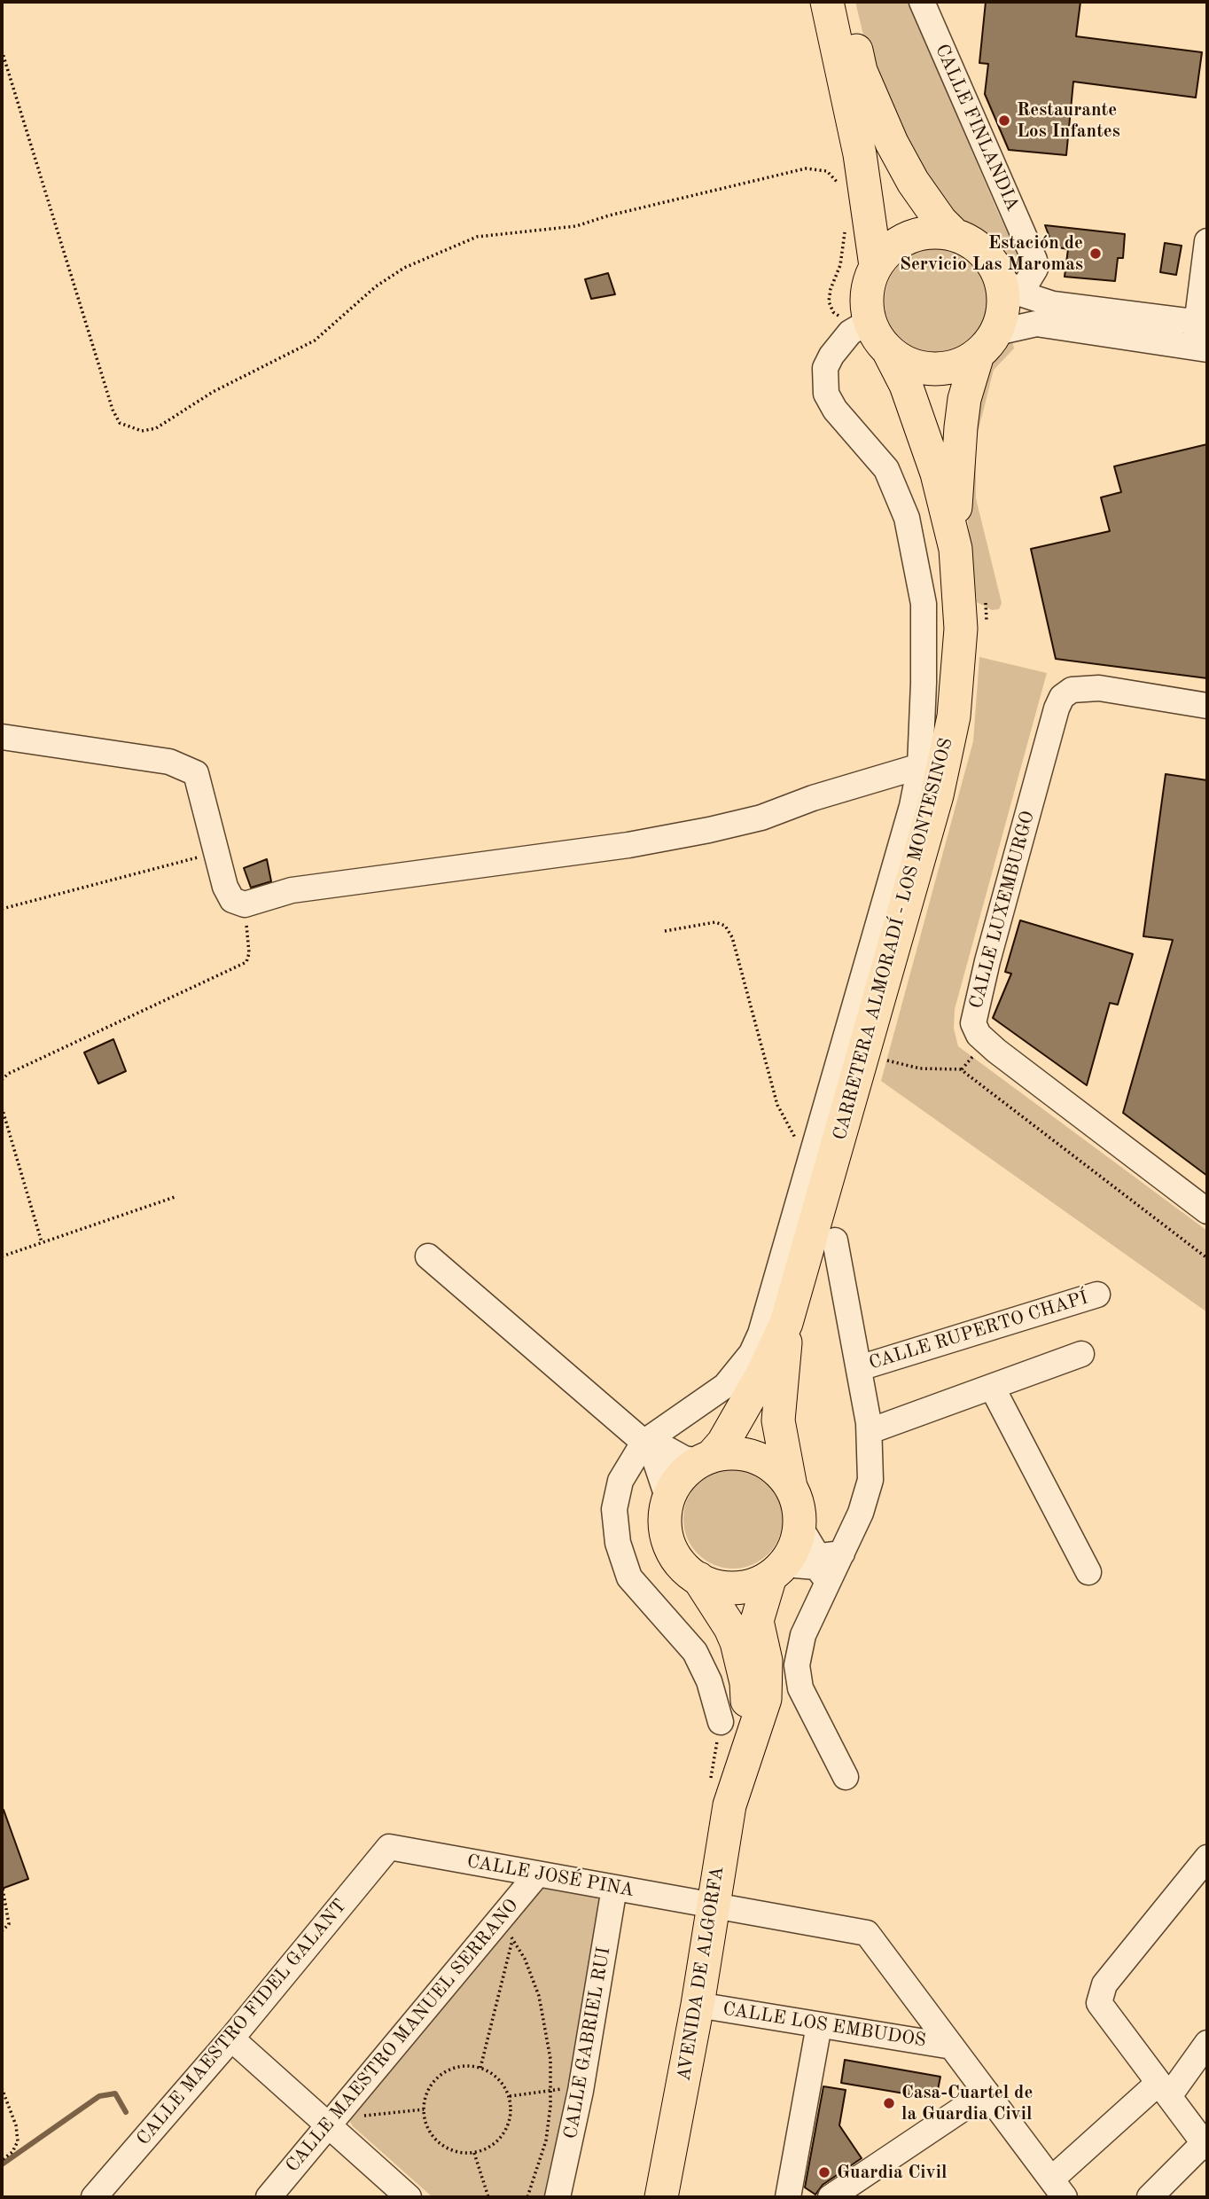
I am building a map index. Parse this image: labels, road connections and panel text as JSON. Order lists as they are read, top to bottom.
{
  "streets": {
    "main road": ["CARRETERA ALMORADÍ - LOS MONTESINOS", "AVENIDA DE ALGORFA"],
    "street": [
      "CALLE FINLANDIA",
      "CALLE LUXEMBURGO",
      "CALLE RUPERTO CHAPÍ",
      "CALLE JOSÉ PINA",
      "CALLE MAESTRO FIDEL GALANT",
      "CALLE LOS EMBUDOS",
      "CALLE MAESTRO MANUEL SERRANO",
      "CALLE GABRIEL RUI"
    ]
  },
  "crossings": [
    ["CALLE FINLANDIA", "CARRETERA ALMORADÍ - LOS MONTESINOS"],
    ["CARRETERA ALMORADÍ - LOS MONTESINOS", "AVENIDA DE ALGORFA"],
    ["CALLE JOSÉ PINA", "AVENIDA DE ALGORFA"],
    ["CALLE JOSÉ PINA", "CALLE MAESTRO FIDEL GALANT"],
    ["CALLE JOSÉ PINA", "CALLE LOS EMBUDOS"],
    ["CALLE JOSÉ PINA", "CALLE MAESTRO MANUEL SERRANO"],
    ["CALLE JOSÉ PINA", "CALLE GABRIEL RUI"],
    ["AVENIDA DE ALGORFA", "CALLE LOS EMBUDOS"]
  ],
  "places": [
    "Restaurante Los Infantes",
    "Estación de Servicio Las Maromas",
    "Casa-Cuartel de la Guardia Civil",
    "Guardia Civil"
  ]
}
